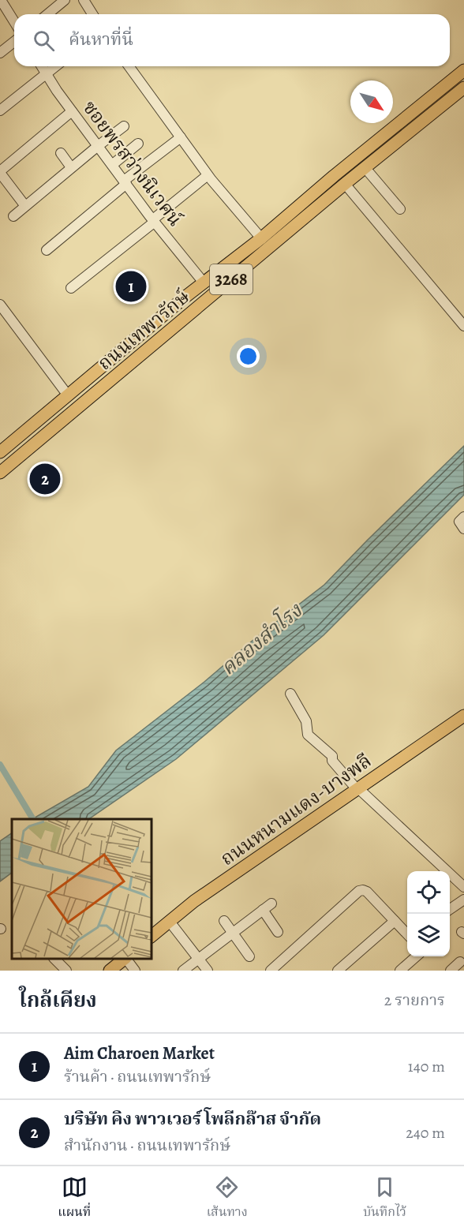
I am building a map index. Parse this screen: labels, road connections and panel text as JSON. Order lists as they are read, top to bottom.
{
  "streets": {
    "main road": ["3268", "ถนนเทพารักษ์", "ถนนหนามแดง-บางพลี"],
    "street": ["ซอยพรสว่างนิเวศน์"]
  },
  "crossings": [
    ["ซอยพรสว่างนิเวศน์", "ถนนเทพารักษ์"]
  ],
  "water": ["คลองสำโรง"],
  "north": "bottom right",
  "page": {
    "search": "ค้นหาที่นี่",
    "pins": ["1", "2"],
    "heading": ["ใกล้เคียง", "2 รายการ"],
    "list": [
      {
        "mark": "1",
        "name": "Aim Charoen Market",
        "note": "ร้านค้า · ถนนเทพารักษ์",
        "value": "140 m"
      },
      {
        "mark": "2",
        "name": "บริษัท คิง พาวเวอร์ โพลีกล๊าส จำกัด",
        "note": "สำนักงาน · ถนนเทพารักษ์",
        "value": "240 m"
      }
    ],
    "nav": ["แผนที่", "เส้นทาง", "บันทึกไว้"]
  }
}
